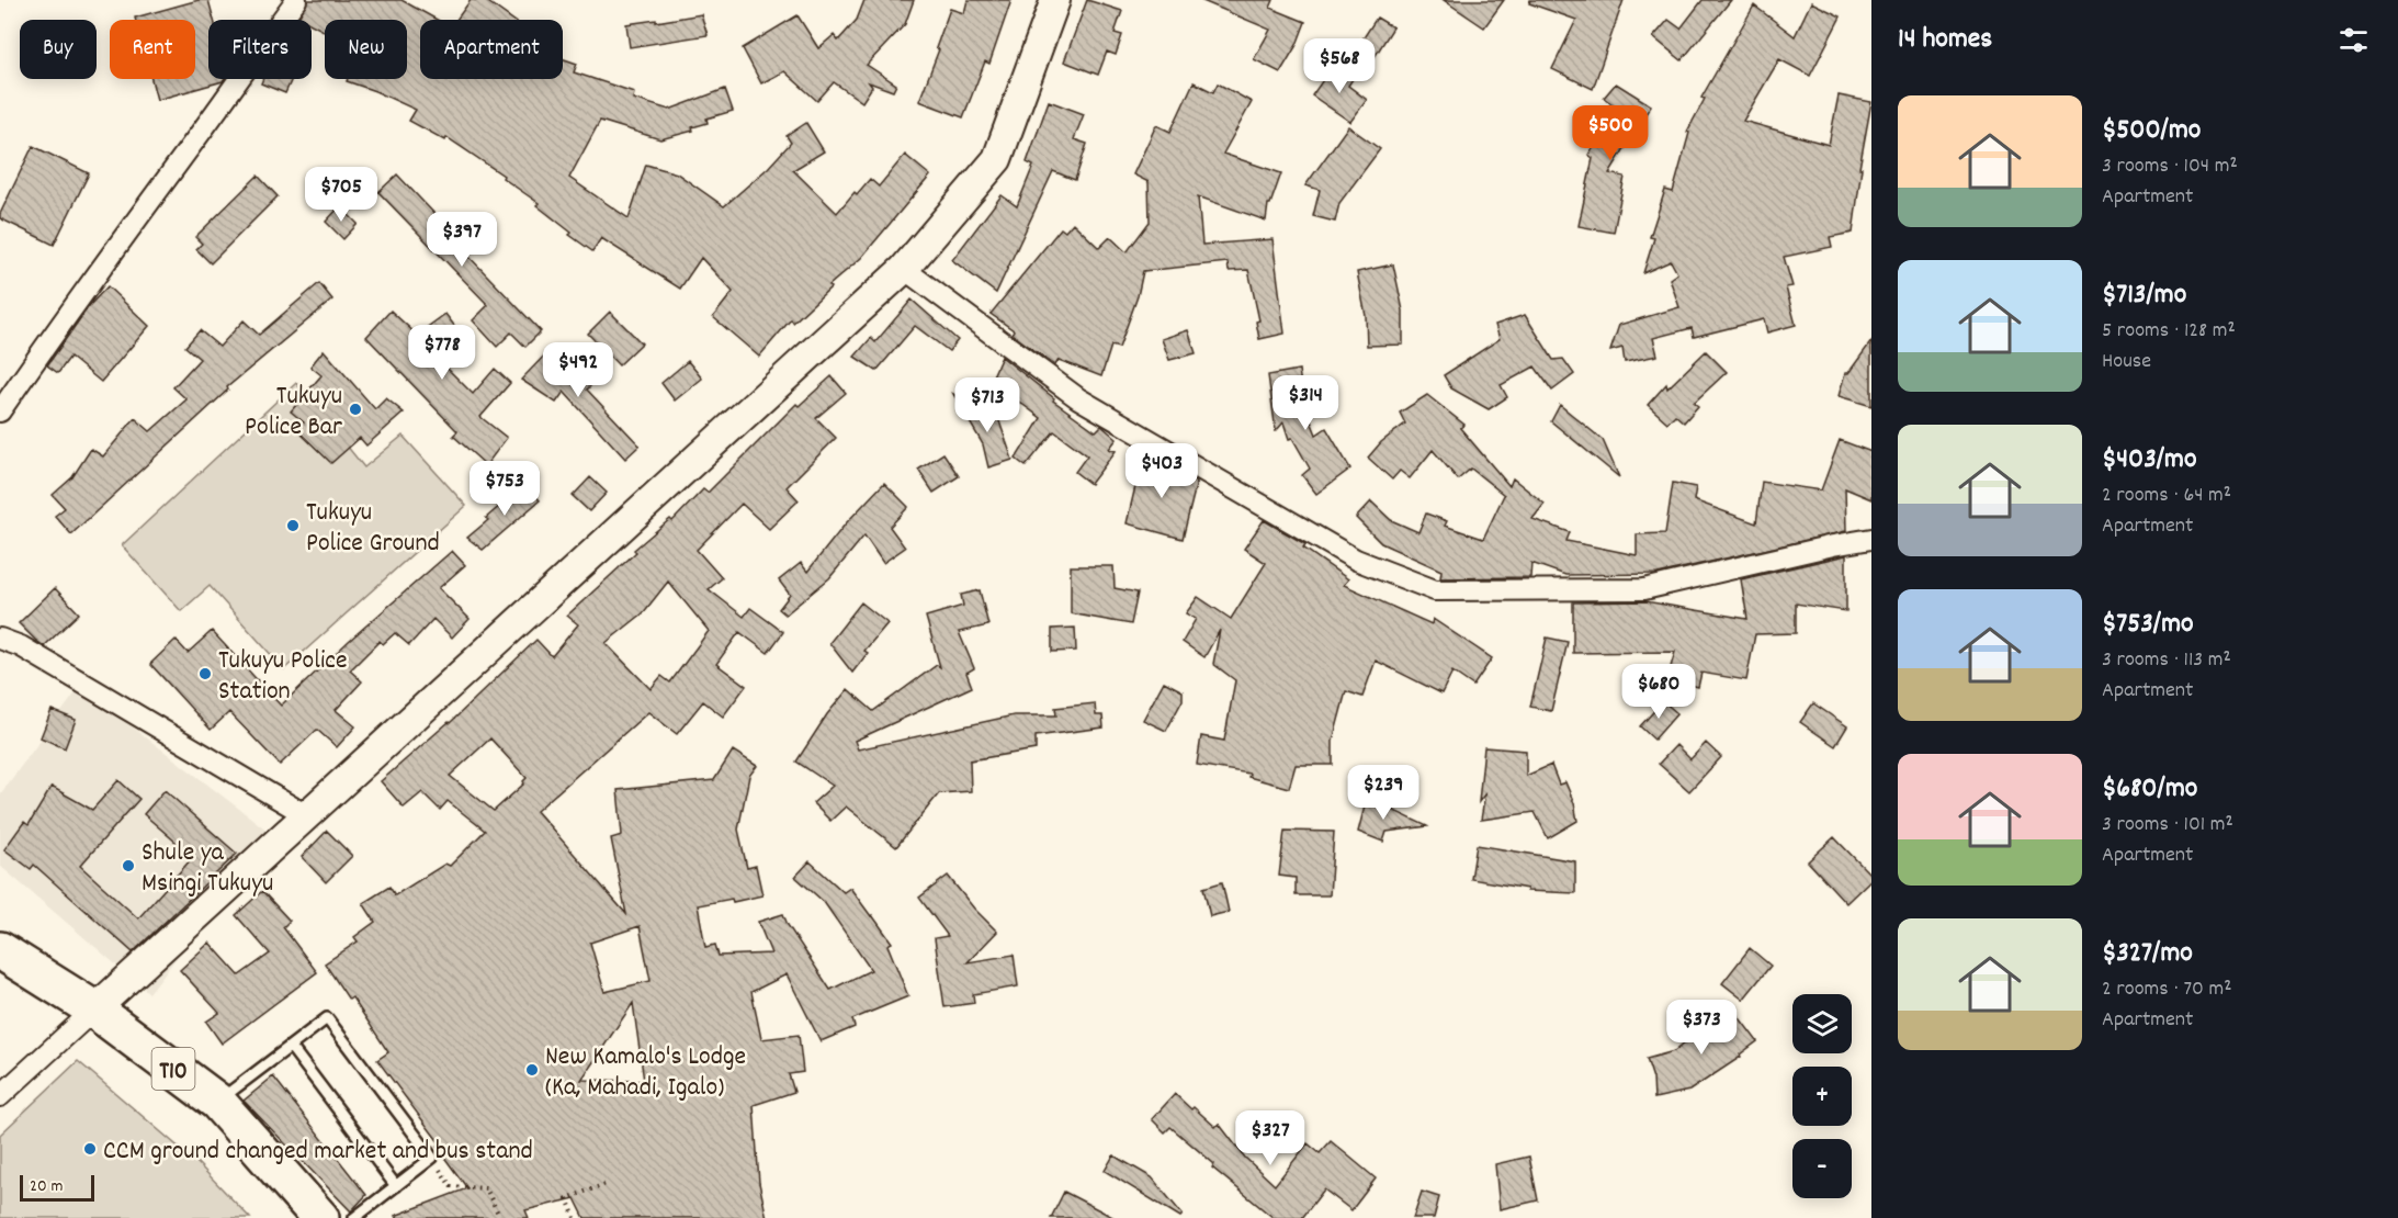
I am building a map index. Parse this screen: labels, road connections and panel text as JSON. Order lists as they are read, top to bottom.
{
  "streets": {
    "highway": ["T10"]
  },
  "places": [
    "Tukuyu Police Bar",
    "Tukuyu Police Ground",
    "Tukuyu Police Station",
    "Shule ya Msingi Tukuyu",
    "New Kamalo's Lodge (Ka, Mahadi, Igalo)",
    "CCM ground changed market and bus stand"
  ],
  "scale_bar": "20 m",
  "page": {
    "heading": "14 homes",
    "chip": [
      "Buy",
      "Rent",
      "Filters",
      "New",
      "Apartment"
    ],
    "price": [
      "$568",
      "$500",
      "$705",
      "$397",
      "$778",
      "$492",
      "$314",
      "$713",
      "$403",
      "$753",
      "$680",
      "$239",
      "$373",
      "$327"
    ],
    "list": [
      {
        "name": "$500/mo",
        "note": "3 rooms · 104 m² · Apartment"
      },
      {
        "name": "$713/mo",
        "note": "5 rooms · 128 m² · House"
      },
      {
        "name": "$403/mo",
        "note": "2 rooms · 64 m² · Apartment"
      },
      {
        "name": "$753/mo",
        "note": "3 rooms · 113 m² · Apartment"
      },
      {
        "name": "$680/mo",
        "note": "3 rooms · 101 m² · Apartment"
      },
      {
        "name": "$327/mo",
        "note": "2 rooms · 70 m² · Apartment"
      }
    ],
    "map_buttons": ["+", "−"],
    "scale": "20 m"
  }
}
